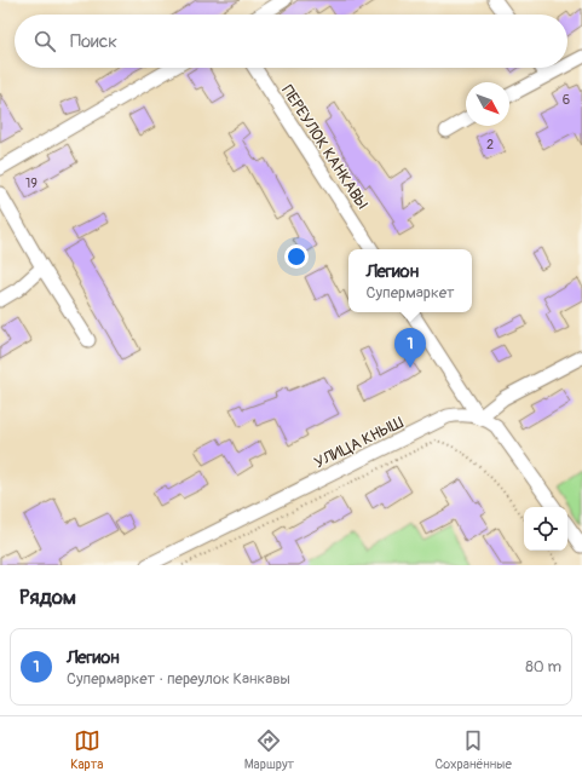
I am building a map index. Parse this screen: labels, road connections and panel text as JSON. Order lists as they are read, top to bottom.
{
  "streets": {
    "street": ["ПЕРЕУЛОК КАНКАВЫ", "УЛИЦА КНЫШ"]
  },
  "house_numbers": ["6", "2", "19"],
  "north": "bottom right",
  "page": {
    "search": "Поиск",
    "popup": ["Легион", "Супермаркет"],
    "pins": "1",
    "heading": "Рядом",
    "list": [
      {
        "mark": "1",
        "name": "Легион",
        "note": "Супермаркет · переулок Канкавы",
        "value": "80 m"
      }
    ],
    "nav": ["Карта", "Маршрут", "Сохранённые"]
  }
}
